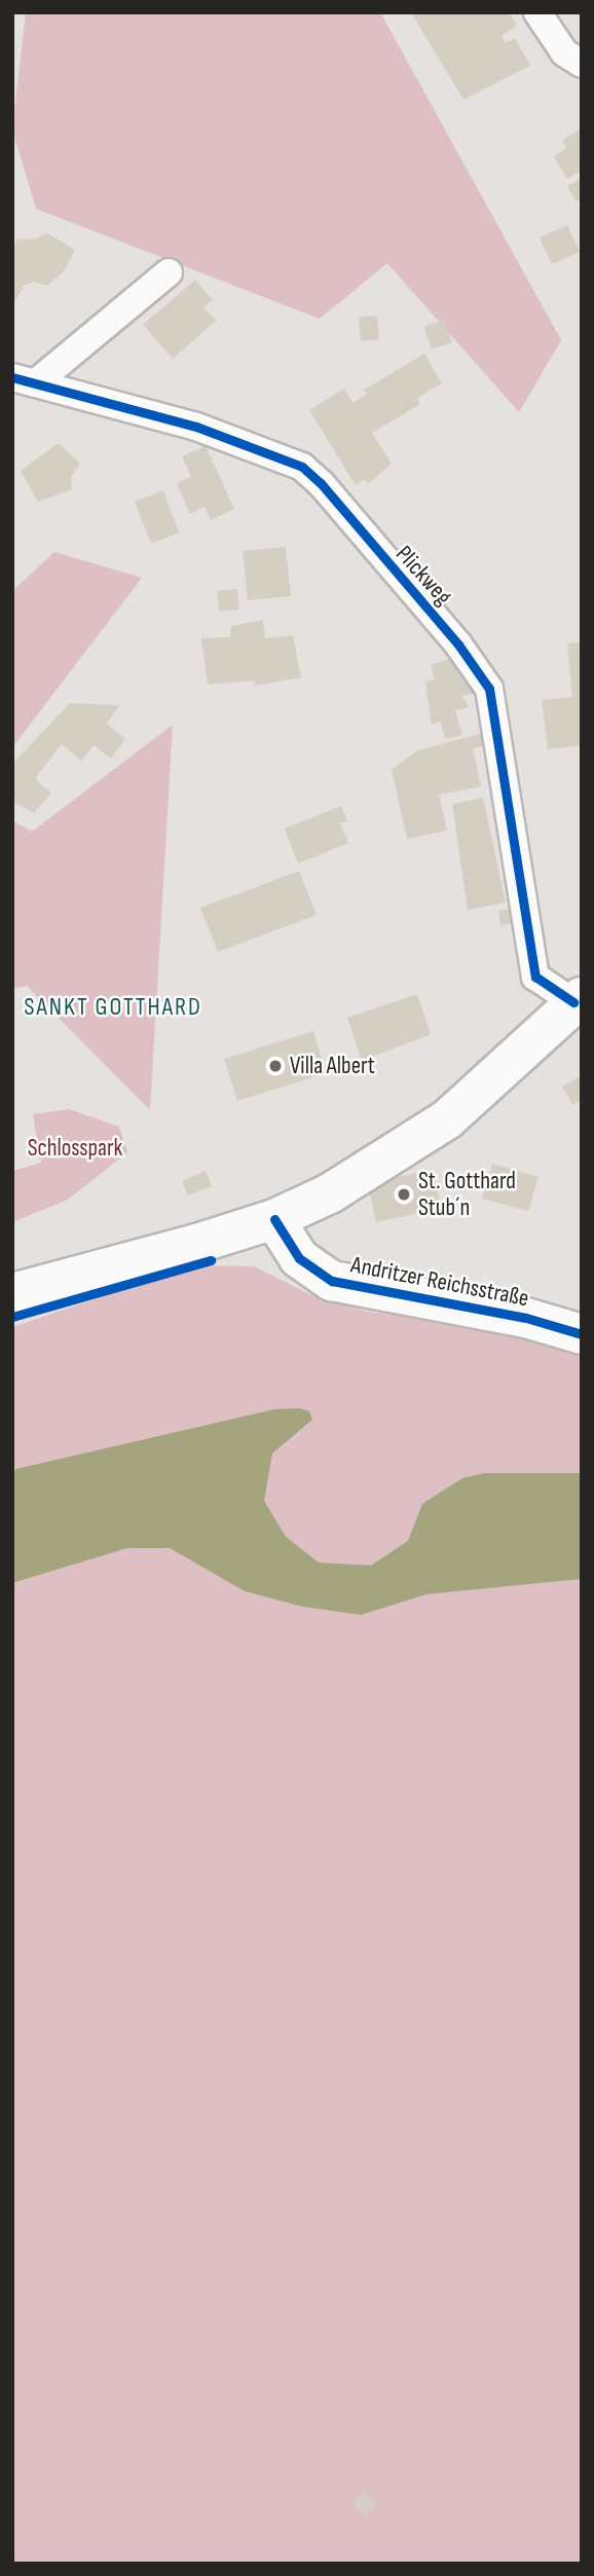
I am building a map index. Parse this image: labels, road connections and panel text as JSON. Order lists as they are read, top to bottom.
{
  "streets": {
    "main road": ["Andritzer Reichsstraße"],
    "street": ["Plickweg"]
  },
  "districts": ["SANKT GOTTHARD"],
  "parks": ["Schlosspark"],
  "places": ["Villa Albert", "St. Gotthard Stub´n"]
}
